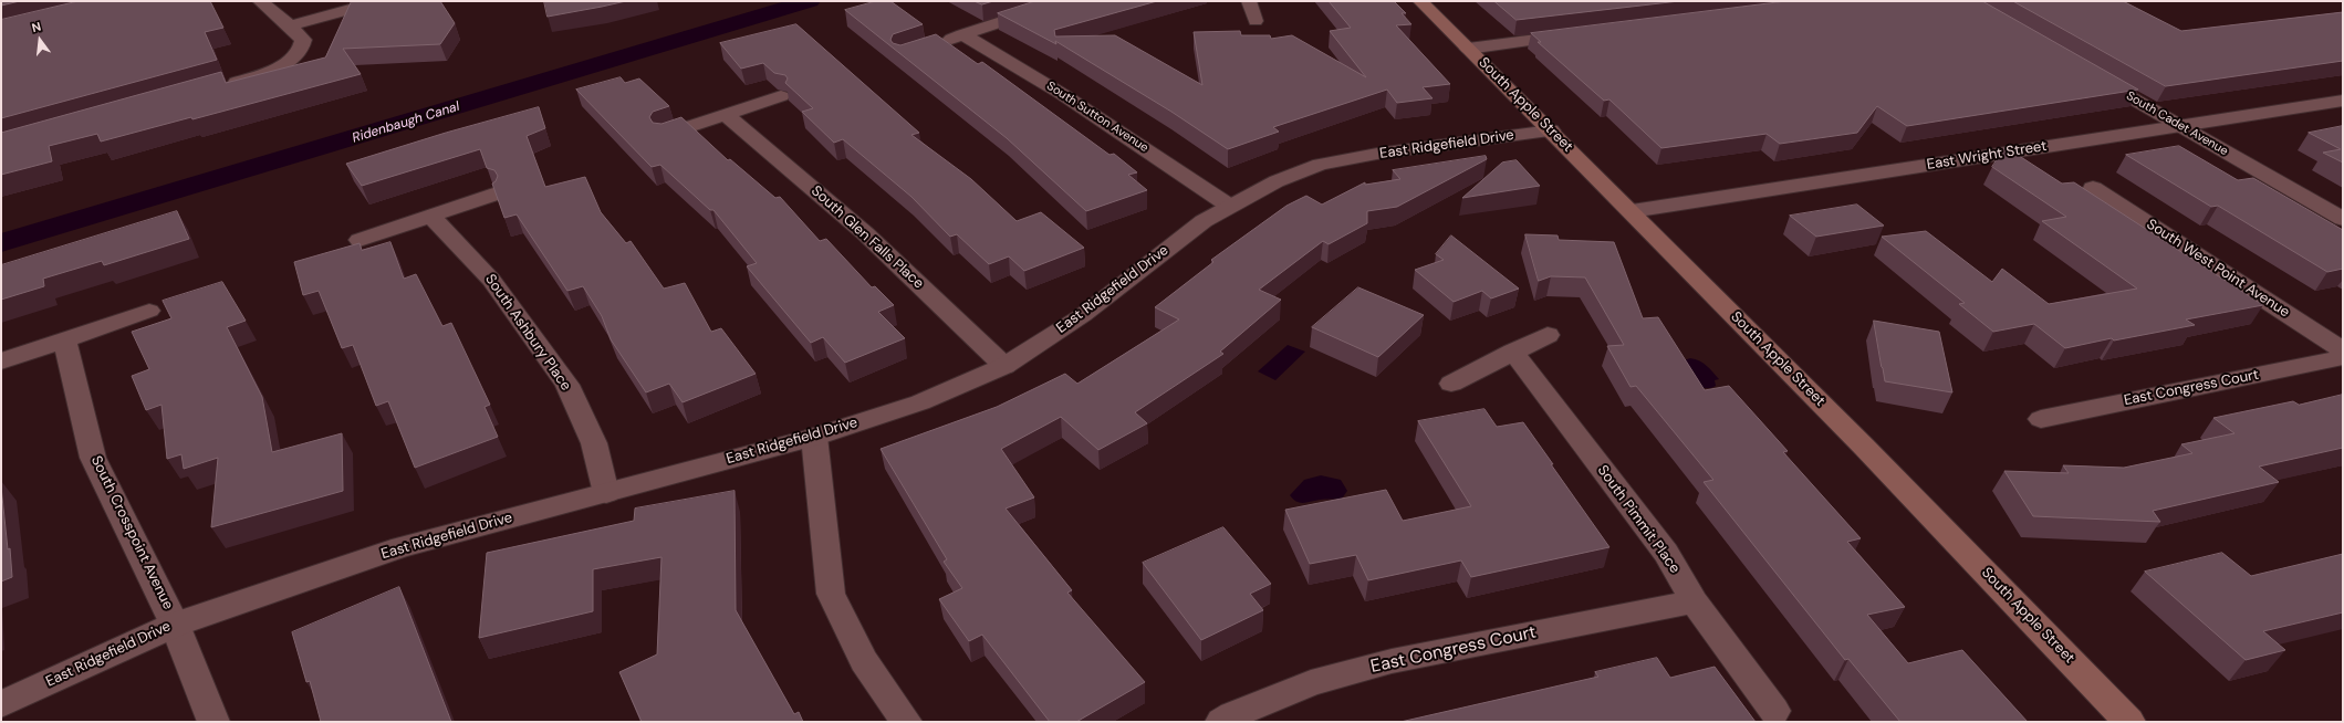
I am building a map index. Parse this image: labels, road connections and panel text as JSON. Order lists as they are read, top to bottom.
{
  "streets": {
    "main road": ["South Apple Street"],
    "street": [
      "South Sutton Avenue",
      "South Cadet Avenue",
      "East Ridgefield Drive",
      "East Wright Street",
      "South Glen Falls Place",
      "South West Point Avenue",
      "South Ashbury Place",
      "East Congress Court",
      "South Pimmit Place",
      "South Crosspoint Avenue"
    ]
  },
  "crossings": [
    ["South Apple Street", "East Ridgefield Drive"],
    ["South Apple Street", "East Wright Street"],
    ["South Sutton Avenue", "East Ridgefield Drive"],
    ["South Cadet Avenue", "East Wright Street"],
    ["East Ridgefield Drive", "South Glen Falls Place"],
    ["East Ridgefield Drive", "South Ashbury Place"],
    ["East Ridgefield Drive", "South Crosspoint Avenue"],
    ["East Congress Court", "South Pimmit Place"]
  ],
  "water": ["Ridenbaugh Canal"],
  "north": "top"
}
